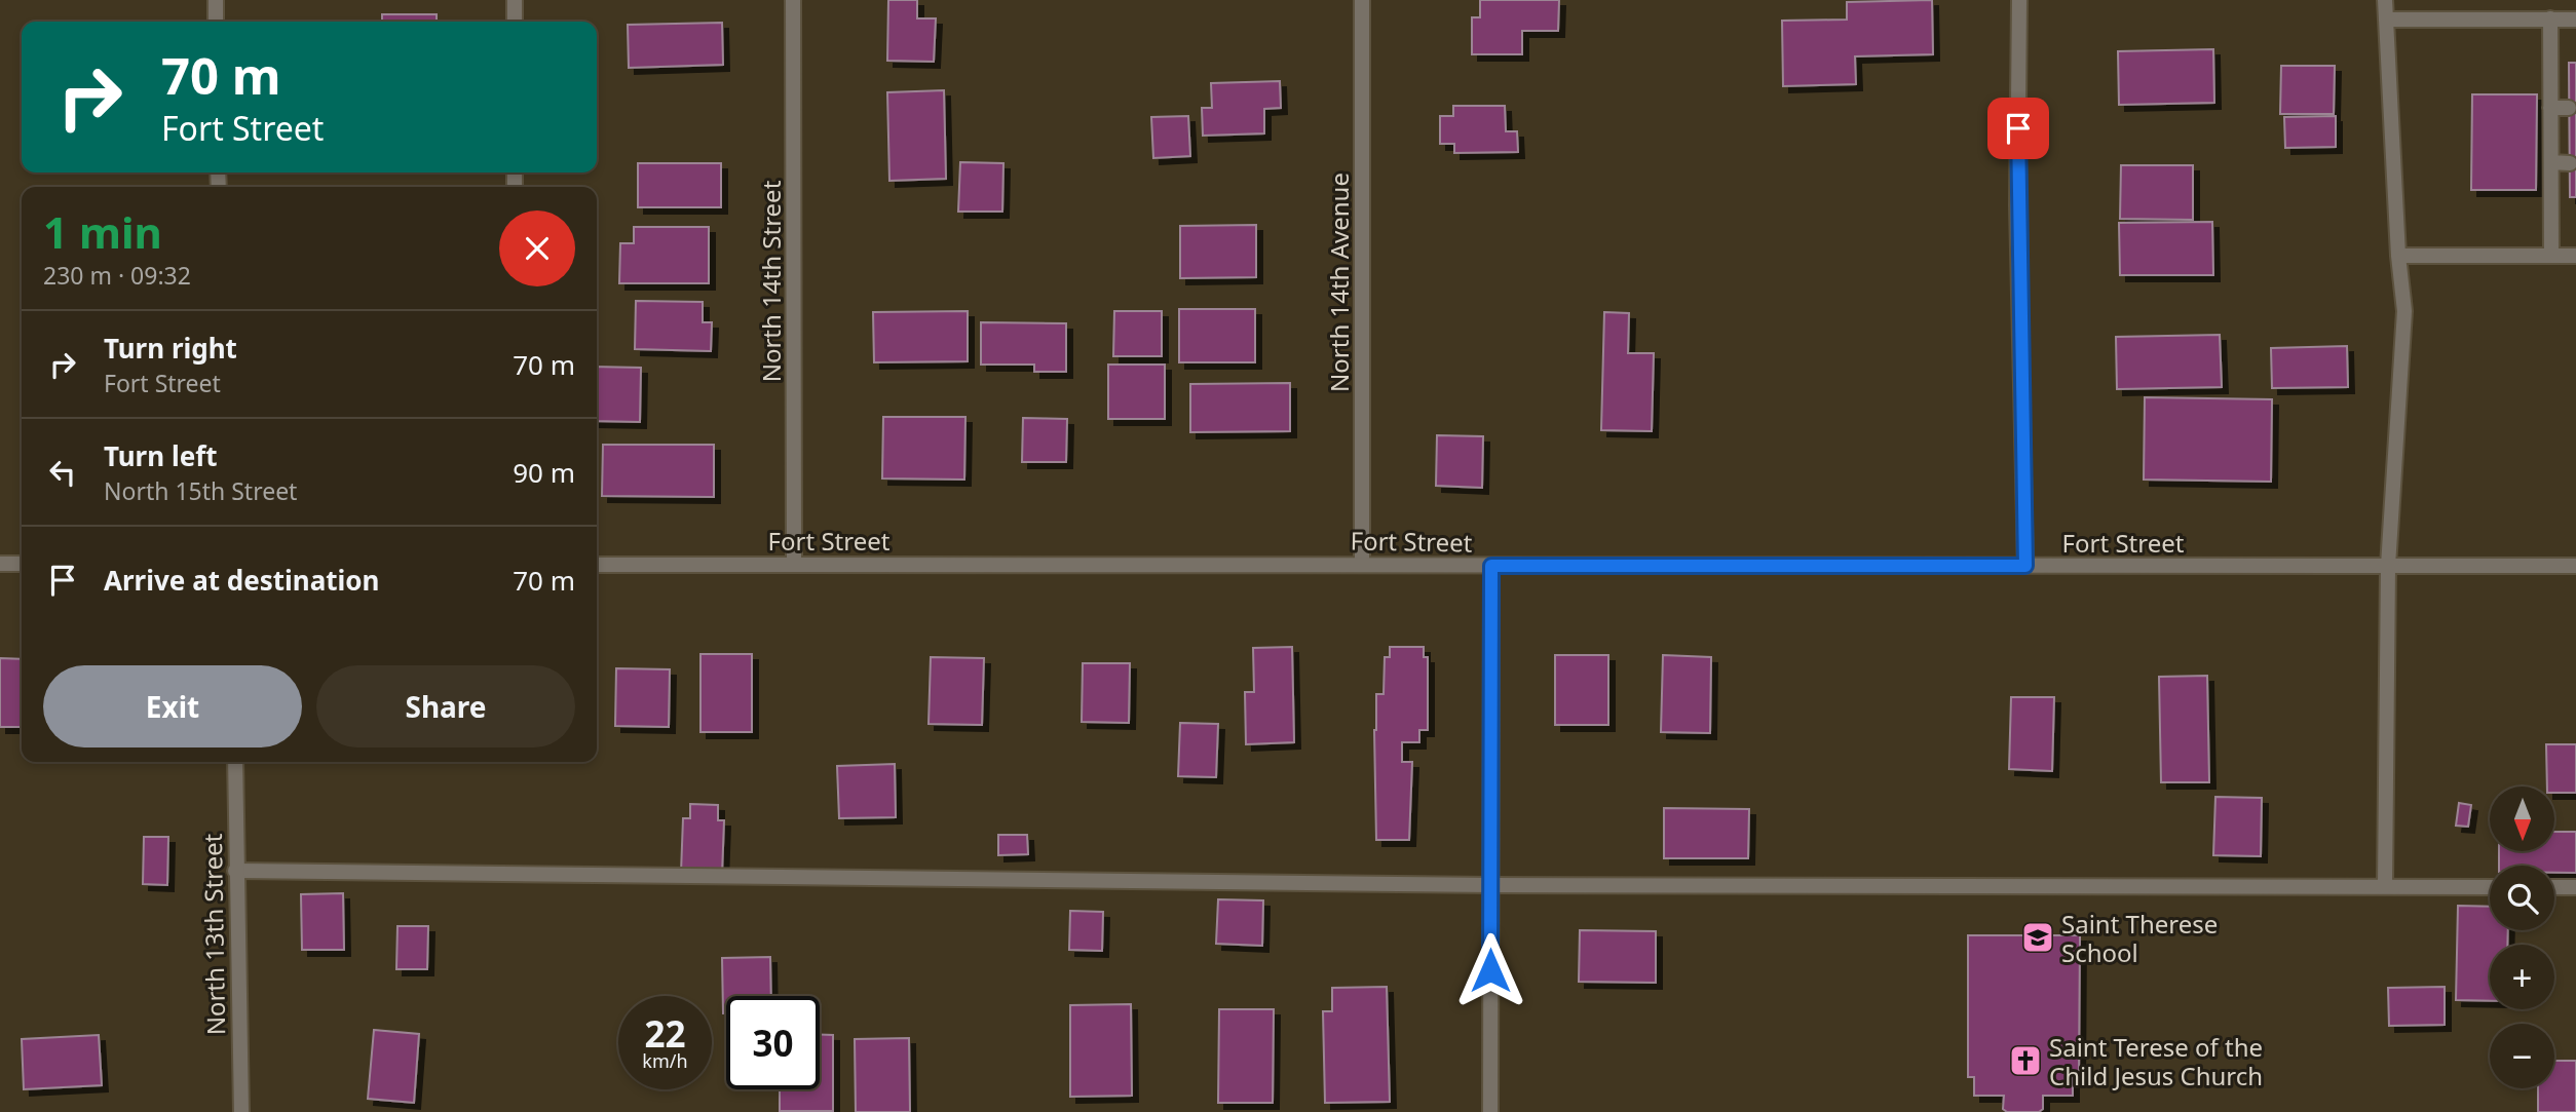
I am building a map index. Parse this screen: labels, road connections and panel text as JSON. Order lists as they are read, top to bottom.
{
  "streets": {
    "street": [
      "North 14th Street",
      "North 14th Avenue",
      "Fort Street",
      "North 13th Street"
    ]
  },
  "crossings": [
    ["North 14th Street", "Fort Street"],
    ["North 14th Avenue", "Fort Street"]
  ],
  "places": {
    "school or university": ["Saint Therese School"],
    "church": ["Saint Terese of the Child Jesus Church"]
  },
  "north": "bottom",
  "page": {
    "turn": ["70 m", "Fort Street"],
    "heading": ["1 min", "230 m · 09:32"],
    "list": [
      {
        "name": "Turn right",
        "note": "Fort Street",
        "value": "70 m"
      },
      {
        "name": "Turn left",
        "note": "North 15th Street",
        "value": "90 m"
      },
      {
        "name": "Arrive at destination",
        "value": "70 m"
      }
    ],
    "buttons": ["Exit", "Share"],
    "map_buttons": ["+", "−"],
    "speed": "22 km/h",
    "limit": "30"
  }
}
